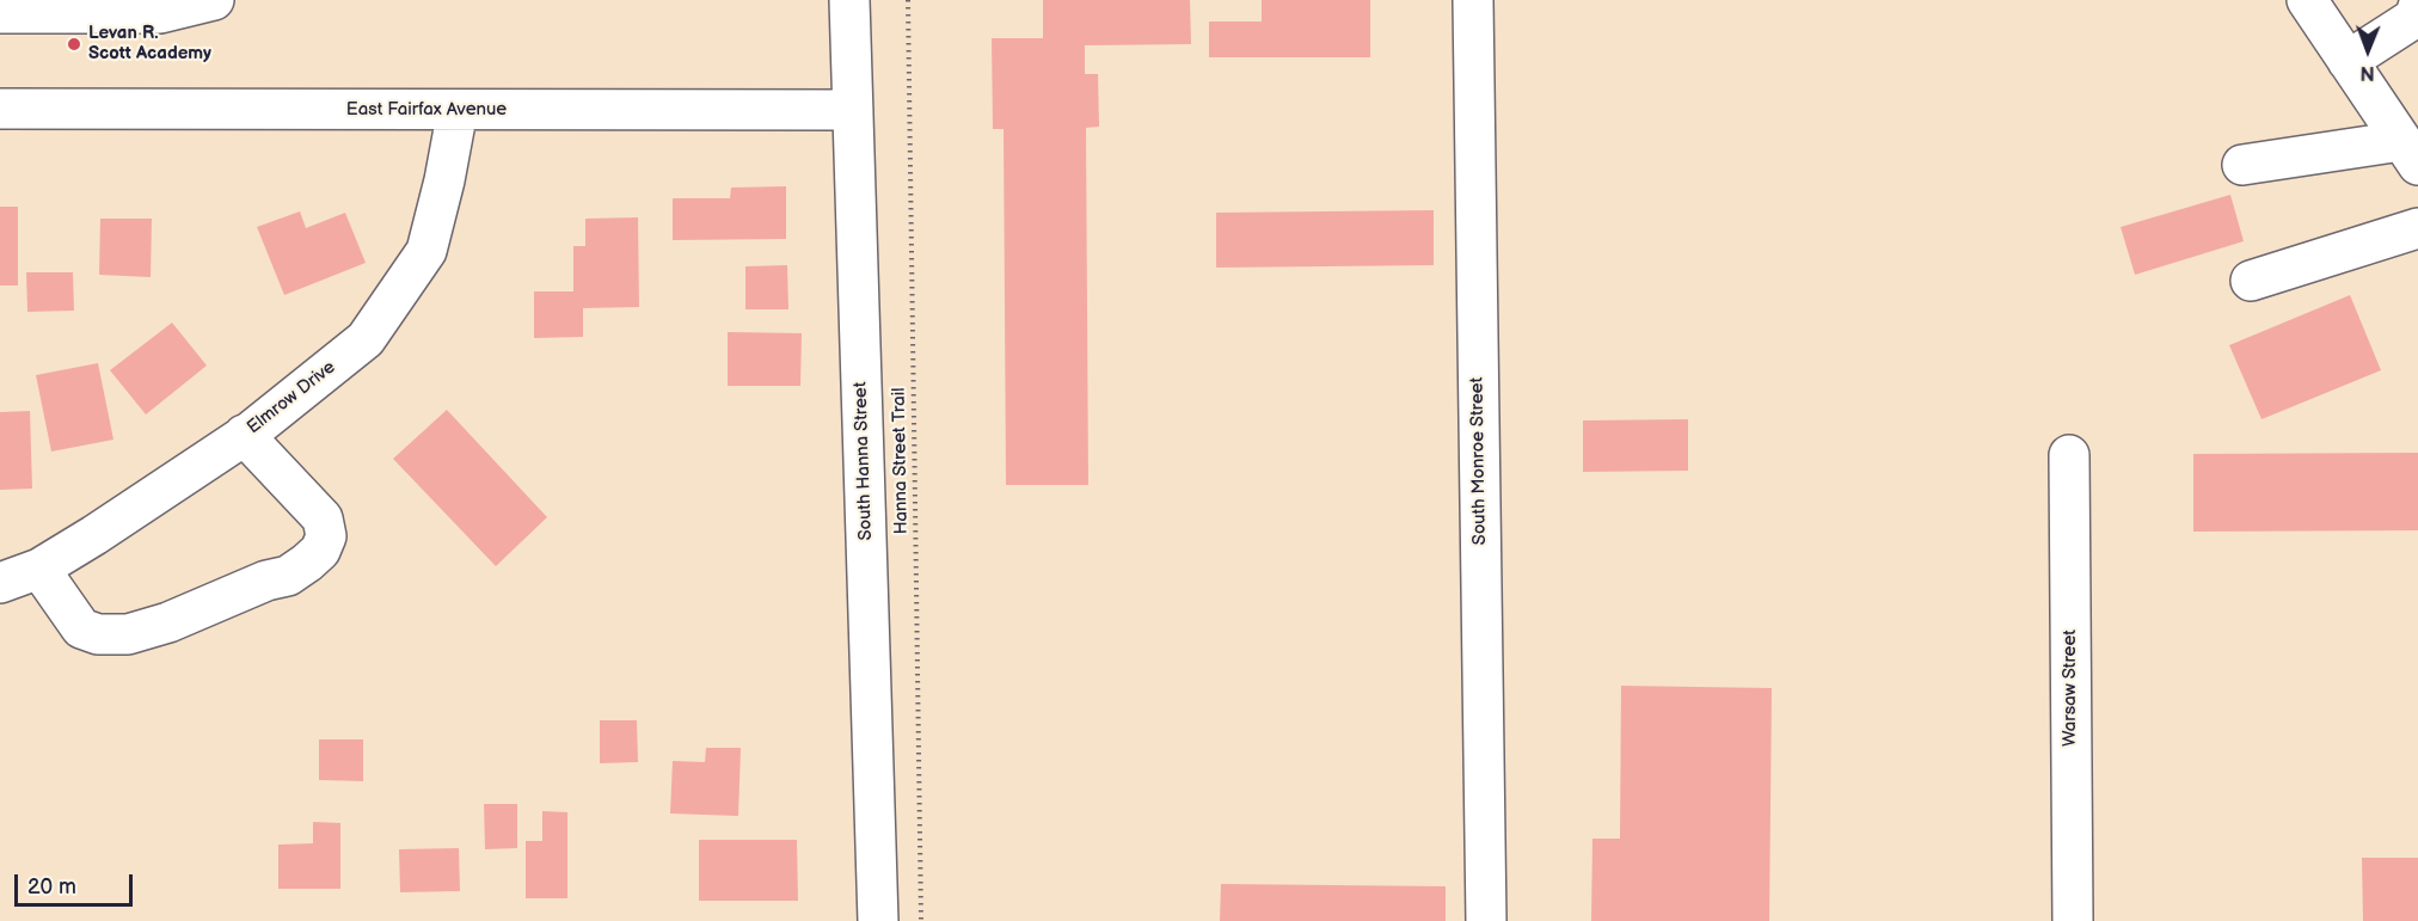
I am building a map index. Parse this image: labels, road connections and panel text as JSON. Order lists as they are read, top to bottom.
{
  "streets": {
    "street": [
      "East Fairfax Avenue",
      "Elmrow Drive",
      "South Hanna Street",
      "South Monroe Street",
      "Warsaw Street"
    ],
    "path": ["Hanna Street Trail"]
  },
  "crossings": [
    ["East Fairfax Avenue", "Elmrow Drive"],
    ["East Fairfax Avenue", "South Hanna Street"]
  ],
  "places": ["Levan R. Scott Academy"],
  "scale_bar": "20 m",
  "north": "bottom"
}
